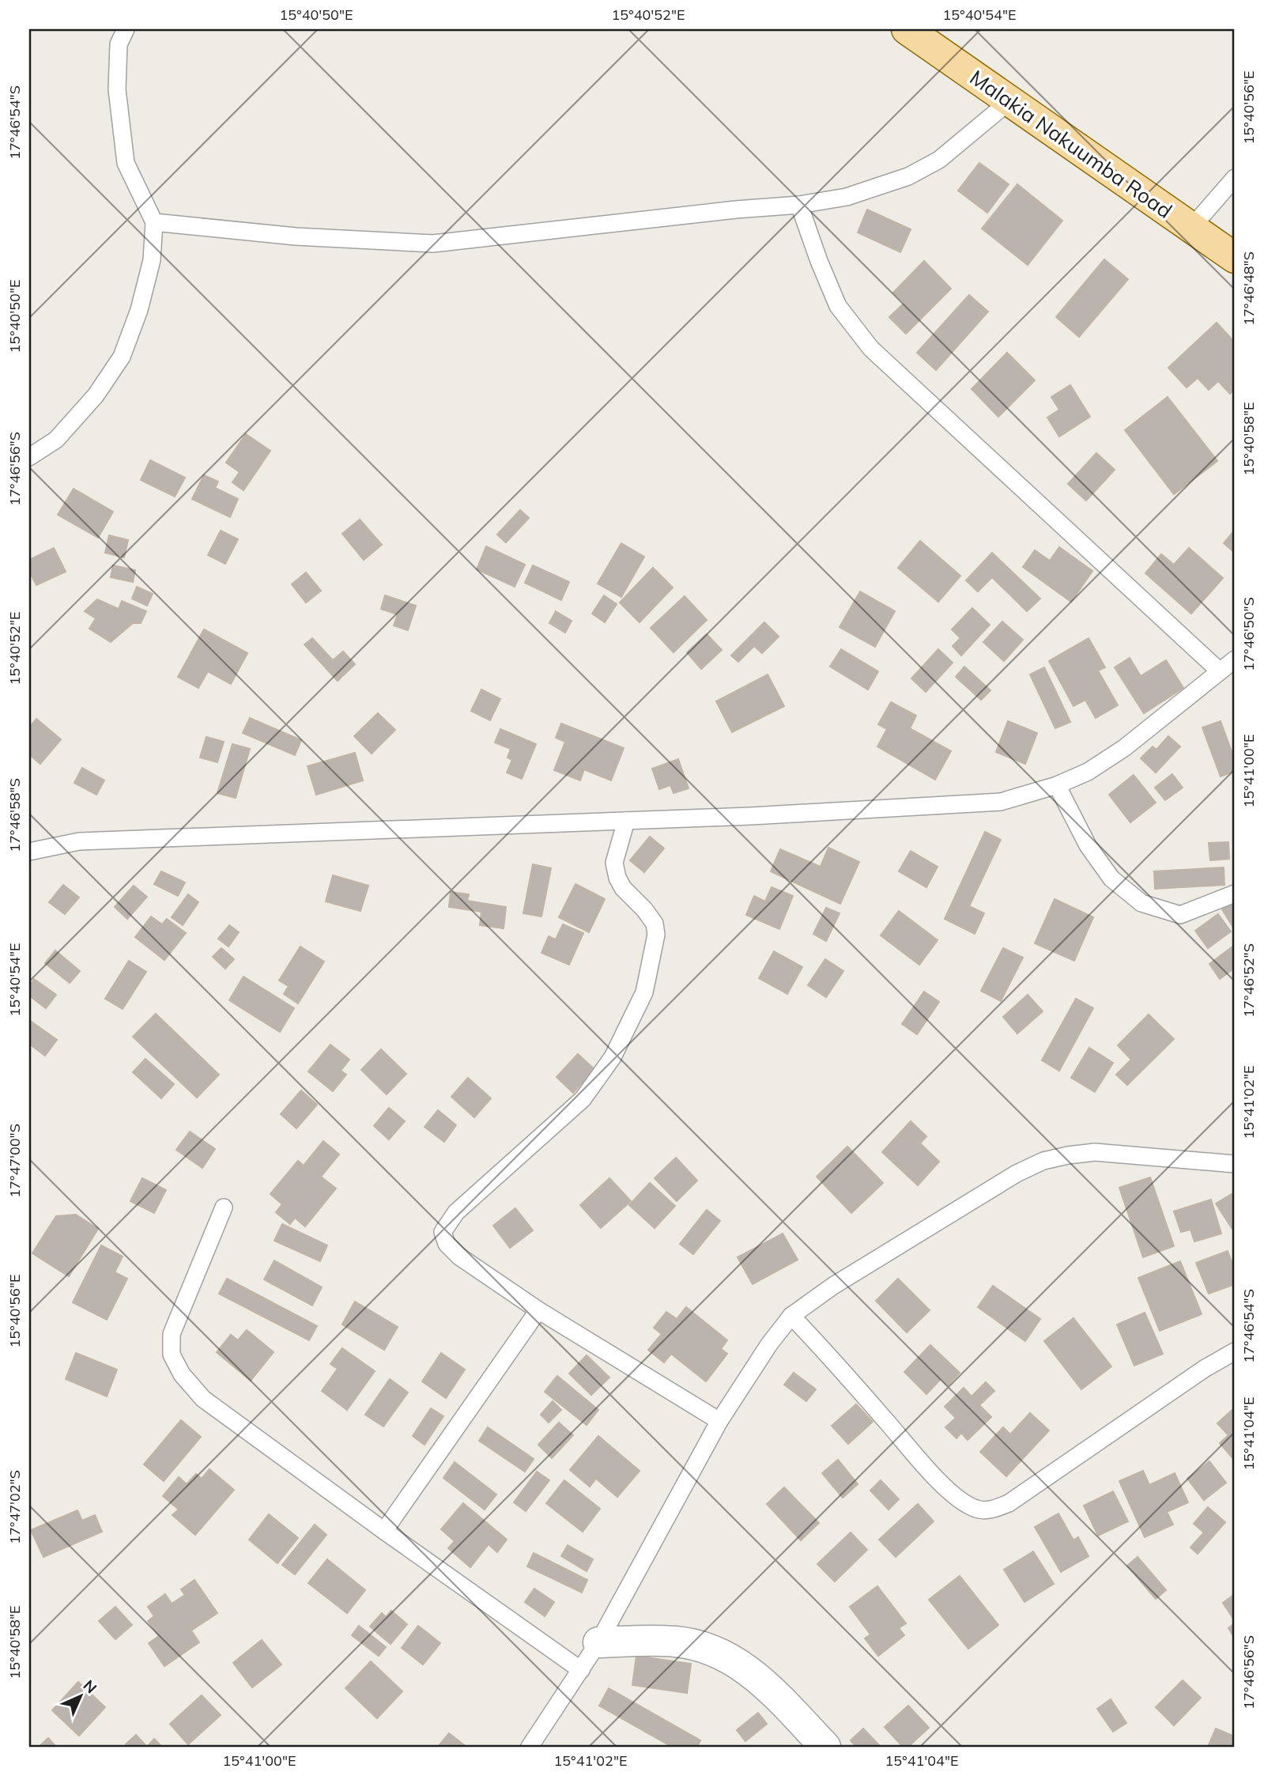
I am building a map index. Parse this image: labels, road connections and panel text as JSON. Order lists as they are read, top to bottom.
{
  "streets": {
    "main road": ["Malakia Nakuumba Road"]
  },
  "north": "top right",
  "coordinates": [
    "15°40'50\"E",
    "15°40'52\"E",
    "15°40'54\"E",
    "15°40'56\"E",
    "17°46'54\"S",
    "17°46'48\"S",
    "15°40'58\"E",
    "17°46'56\"S",
    "17°46'50\"S",
    "15°41'00\"E",
    "17°46'58\"S",
    "17°46'52\"S",
    "15°41'02\"E",
    "17°47'00\"S",
    "15°41'04\"E",
    "17°47'02\"S"
  ]
}
